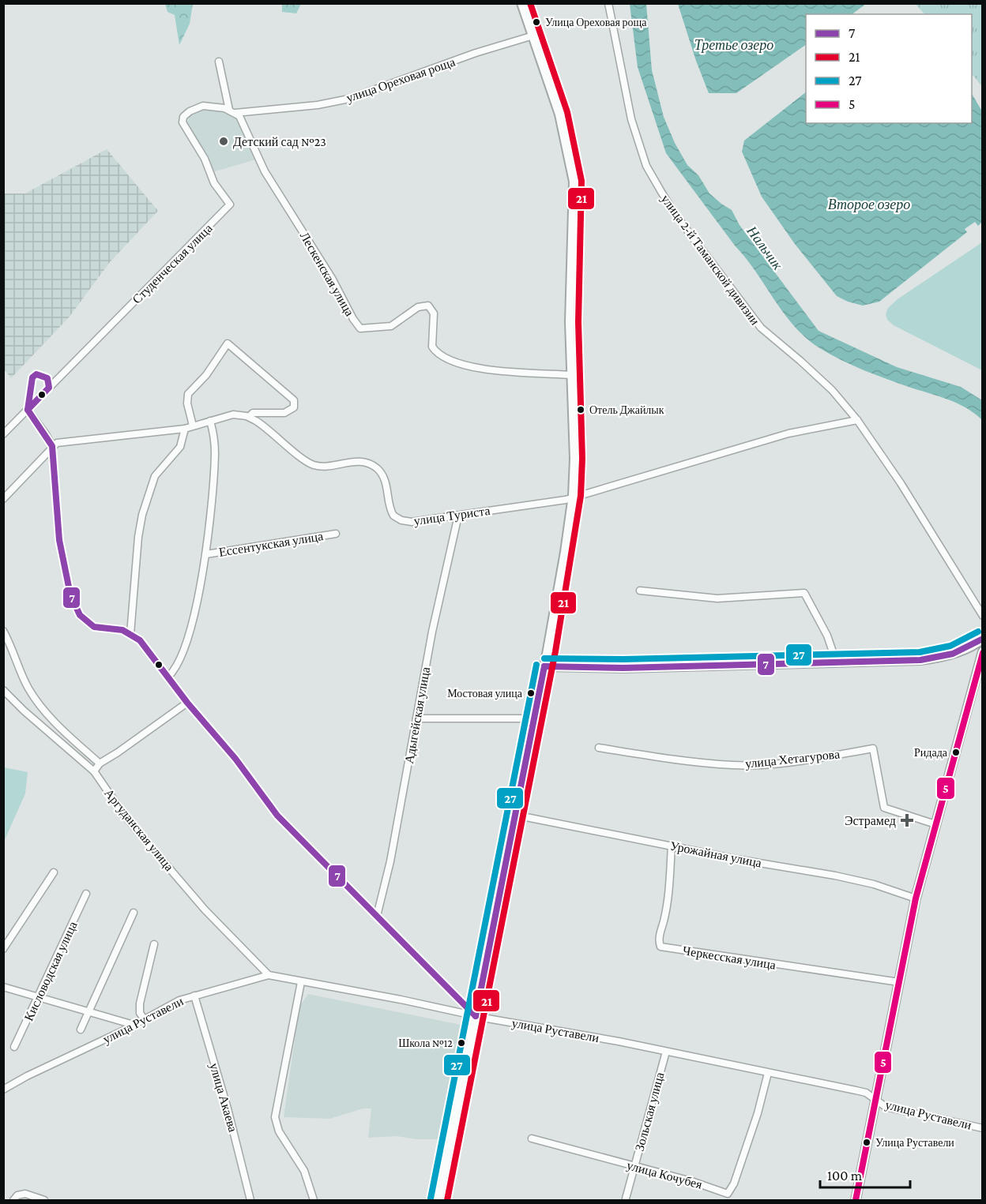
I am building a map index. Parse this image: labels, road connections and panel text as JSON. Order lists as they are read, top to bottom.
{
  "streets": {
    "street": [
      "улица Ореховая роща",
      "улица 2-й Таманской дивизии",
      "Студенческая улица",
      "Лескенская улица",
      "улица Туриста",
      "Ессентукская улица",
      "Адыгейская улица",
      "улица Хетагурова",
      "Аргуданская улица",
      "Урожайная улица",
      "Черкесская улица",
      "Кисловодская улица",
      "улица Руставели",
      "улица Акаева",
      "Зольская улица",
      "улица Кочубея"
    ]
  },
  "crossings": [
    ["улица Ореховая роща", "Студенческая улица"],
    ["улица Ореховая роща", "Лескенская улица"],
    ["улица 2-й Таманской дивизии", "улица Туриста"],
    ["Студенческая улица", "Лескенская улица"],
    ["улица Туриста", "Адыгейская улица"],
    ["Аргуданская улица", "улица Руставели"],
    ["Урожайная улица", "Черкесская улица"],
    ["улица Руставели", "улица Акаева"],
    ["улица Руставели", "Зольская улица"],
    ["улица Руставели", "улица Кочубея"],
    ["Зольская улица", "улица Кочубея"]
  ],
  "water": ["Третье озеро", "Второе озеро", "Нальчик"],
  "places": {
    "other": [
      "Улица Ореховая роща",
      "Детский сад №23",
      "Отель Джайлык",
      "Мостовая улица",
      "Ридада",
      "Школа №12",
      "Улица Руставели"
    ],
    "health": ["Эстрамед"]
  },
  "lines": [
    "transit line 21",
    "transit line 7",
    "transit line 27",
    "transit line 5"
  ],
  "legend": [
    "7",
    "21",
    "27",
    "5"
  ],
  "scale_bar": "100 m"
}
